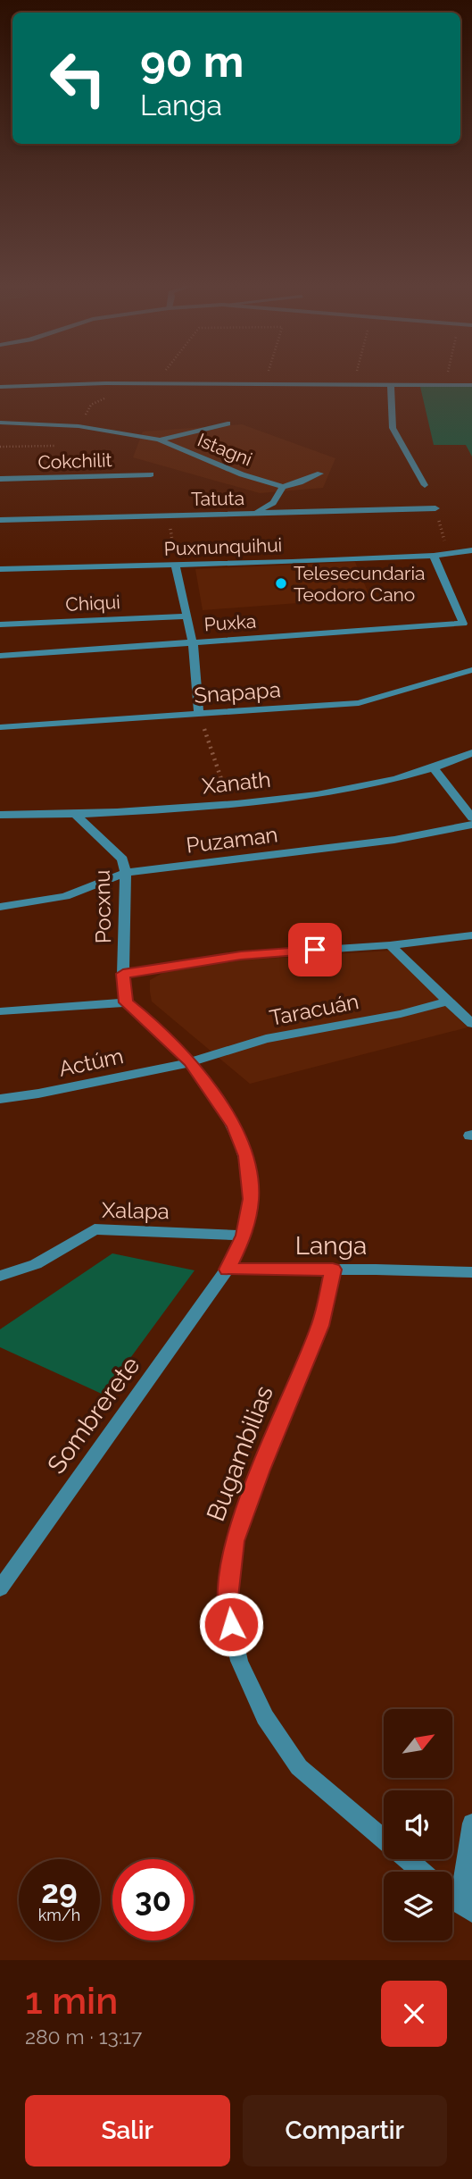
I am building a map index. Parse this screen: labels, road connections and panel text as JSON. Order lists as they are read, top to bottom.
{
  "streets": {
    "street": [
      "Istagni",
      "Cokchilit",
      "Tatuta",
      "Puxnunquihui",
      "Chiqui",
      "Puxka",
      "Snapapa",
      "Xanath",
      "Puzaman",
      "Pocxnu",
      "Taracuán",
      "Actúm",
      "Xalapa",
      "Langa",
      "Sombrerete",
      "Bugambilias"
    ]
  },
  "crossings": [
    ["Puxnunquihui", "Puxka"],
    ["Xanath", "Pocxnu"],
    ["Puzaman", "Pocxnu"],
    ["Taracuán", "Actúm"],
    ["Langa", "Sombrerete"],
    ["Langa", "Bugambilias"]
  ],
  "places": ["Telesecundaria Teodoro Cano"],
  "north": "top right",
  "page": {
    "turn": ["90 m", "Langa"],
    "speed": "29 km/h",
    "limit": "30",
    "heading": ["1 min", "280 m · 13:17"],
    "buttons": ["Salir", "Compartir"]
  }
}
